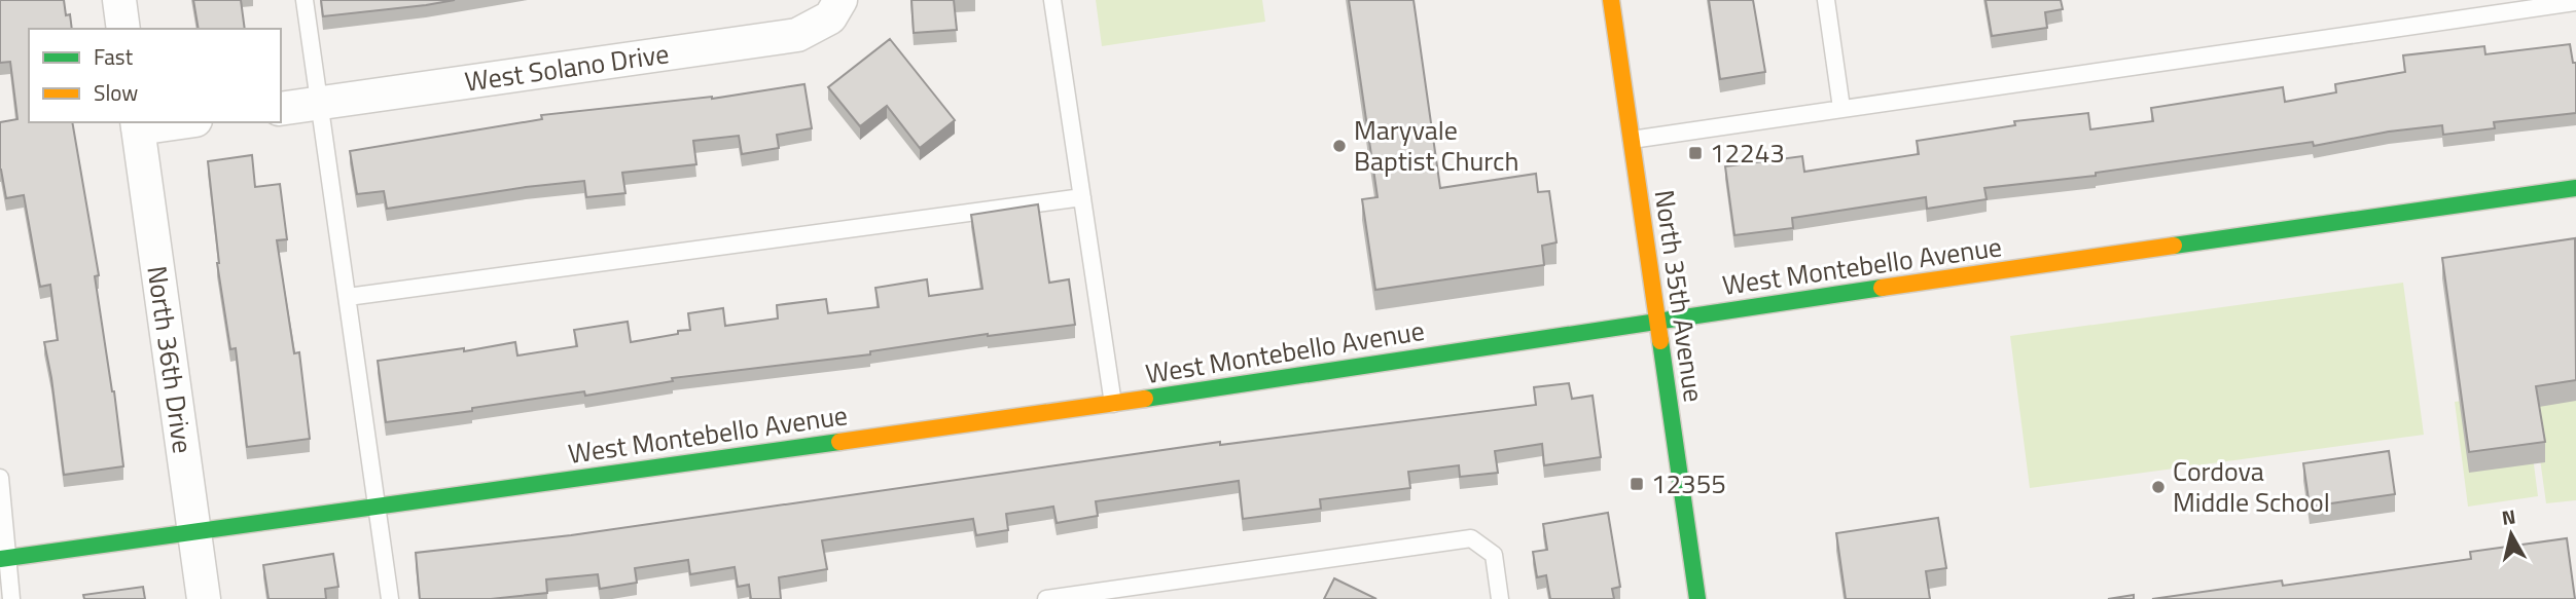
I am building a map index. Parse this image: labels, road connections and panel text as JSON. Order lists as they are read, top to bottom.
{
  "streets": {
    "street": [
      "West Solano Drive",
      "West Montebello Avenue",
      "North 35th Avenue",
      "North 36th Drive"
    ]
  },
  "crossings": [
    ["West Montebello Avenue", "North 35th Avenue"],
    ["West Montebello Avenue", "North 36th Drive"]
  ],
  "places": {
    "other": ["Maryvale Baptist Church", "Cordova Middle School"],
    "transit": ["12243", "12355"]
  },
  "legend": ["Fast", "Slow"],
  "north": "top"
}
